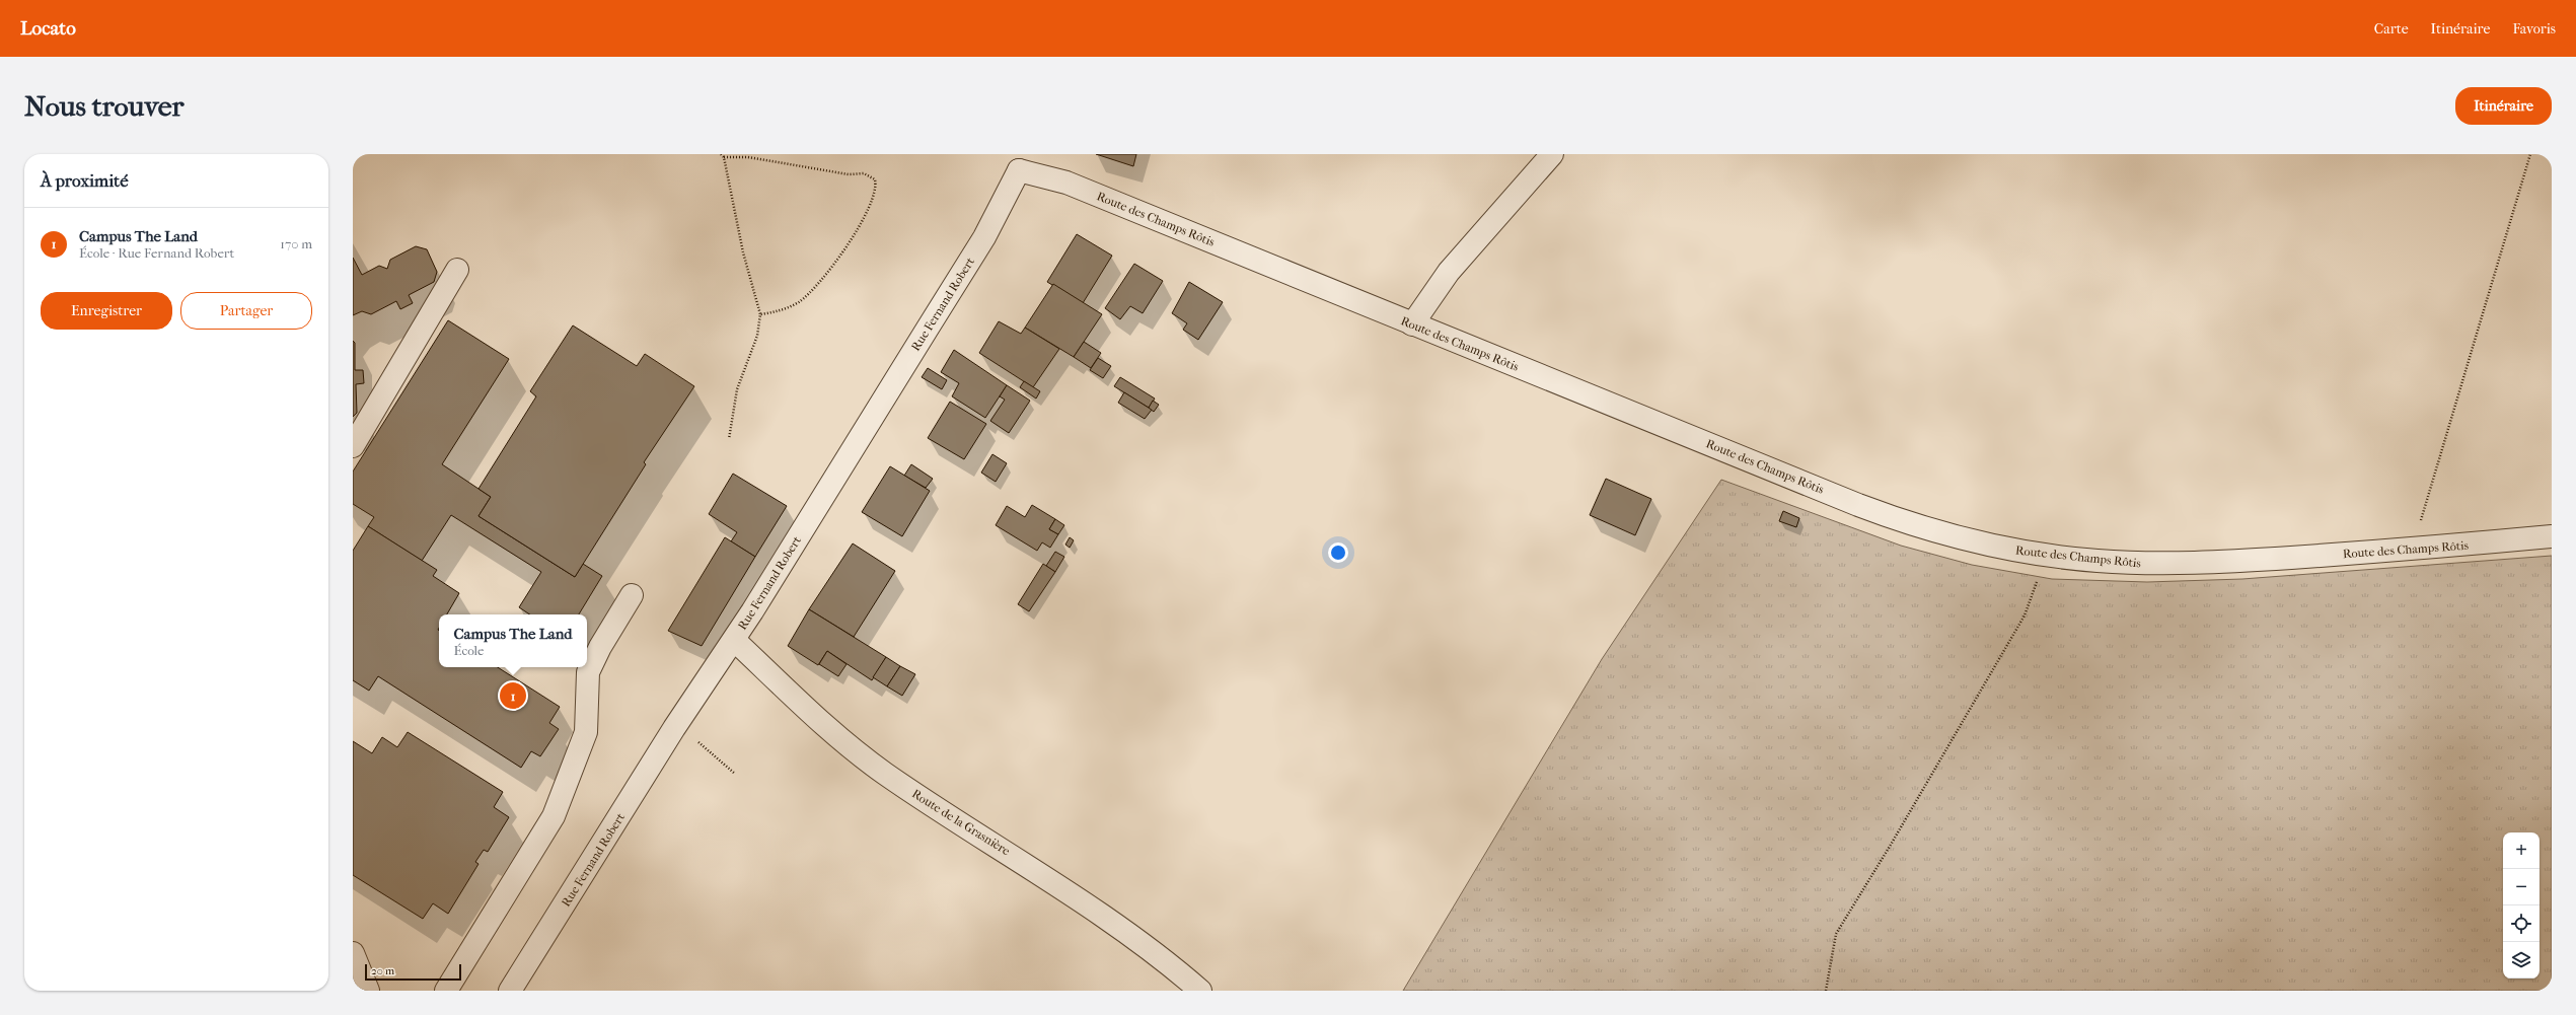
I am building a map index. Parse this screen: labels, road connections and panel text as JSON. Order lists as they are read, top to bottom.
{
  "streets": {
    "street": ["Route des Champs Rôtis", "Rue Fernand Robert", "Route de la Grasnière"]
  },
  "crossings": [
    ["Route des Champs Rôtis", "Rue Fernand Robert"],
    ["Rue Fernand Robert", "Route de la Grasnière"]
  ],
  "scale_bar": "20 m",
  "page": {
    "header": "Locato",
    "nav": ["Carte", "Itinéraire", "Favoris"],
    "buttons": [
      "Itinéraire",
      ["Enregistrer", "Partager"]
    ],
    "title": "Nous trouver",
    "heading": "À proximité",
    "list": [
      {
        "mark": "1",
        "name": "Campus The Land",
        "note": "École · Rue Fernand Robert",
        "value": "170 m"
      }
    ],
    "popup": ["Campus The Land", "École"],
    "pins": "1",
    "map_buttons": ["+", "−"],
    "scale": "20 m"
  }
}
